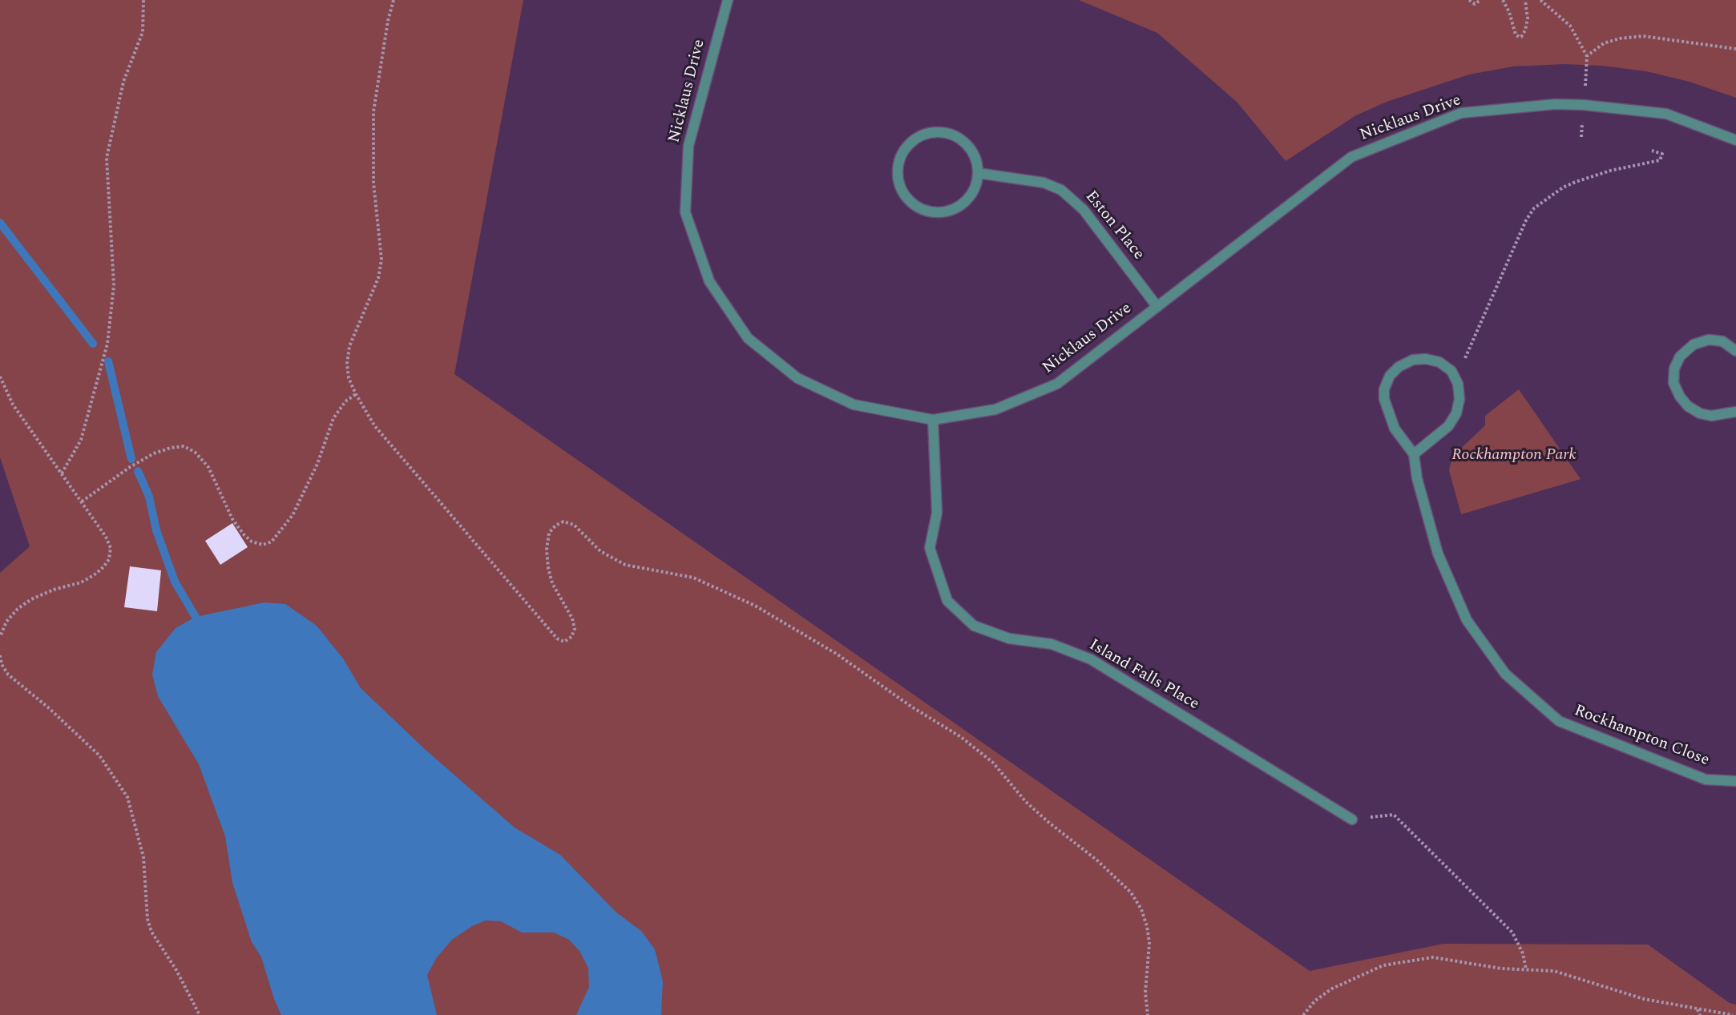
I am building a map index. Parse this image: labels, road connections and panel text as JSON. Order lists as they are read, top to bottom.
{
  "streets": {
    "street": [
      "Nicklaus Drive",
      "Eston Place",
      "Island Falls Place",
      "Rockhampton Close"
    ]
  },
  "crossings": [
    ["Nicklaus Drive", "Eston Place"],
    ["Nicklaus Drive", "Island Falls Place"]
  ],
  "parks": ["Rockhampton Park"]
}
